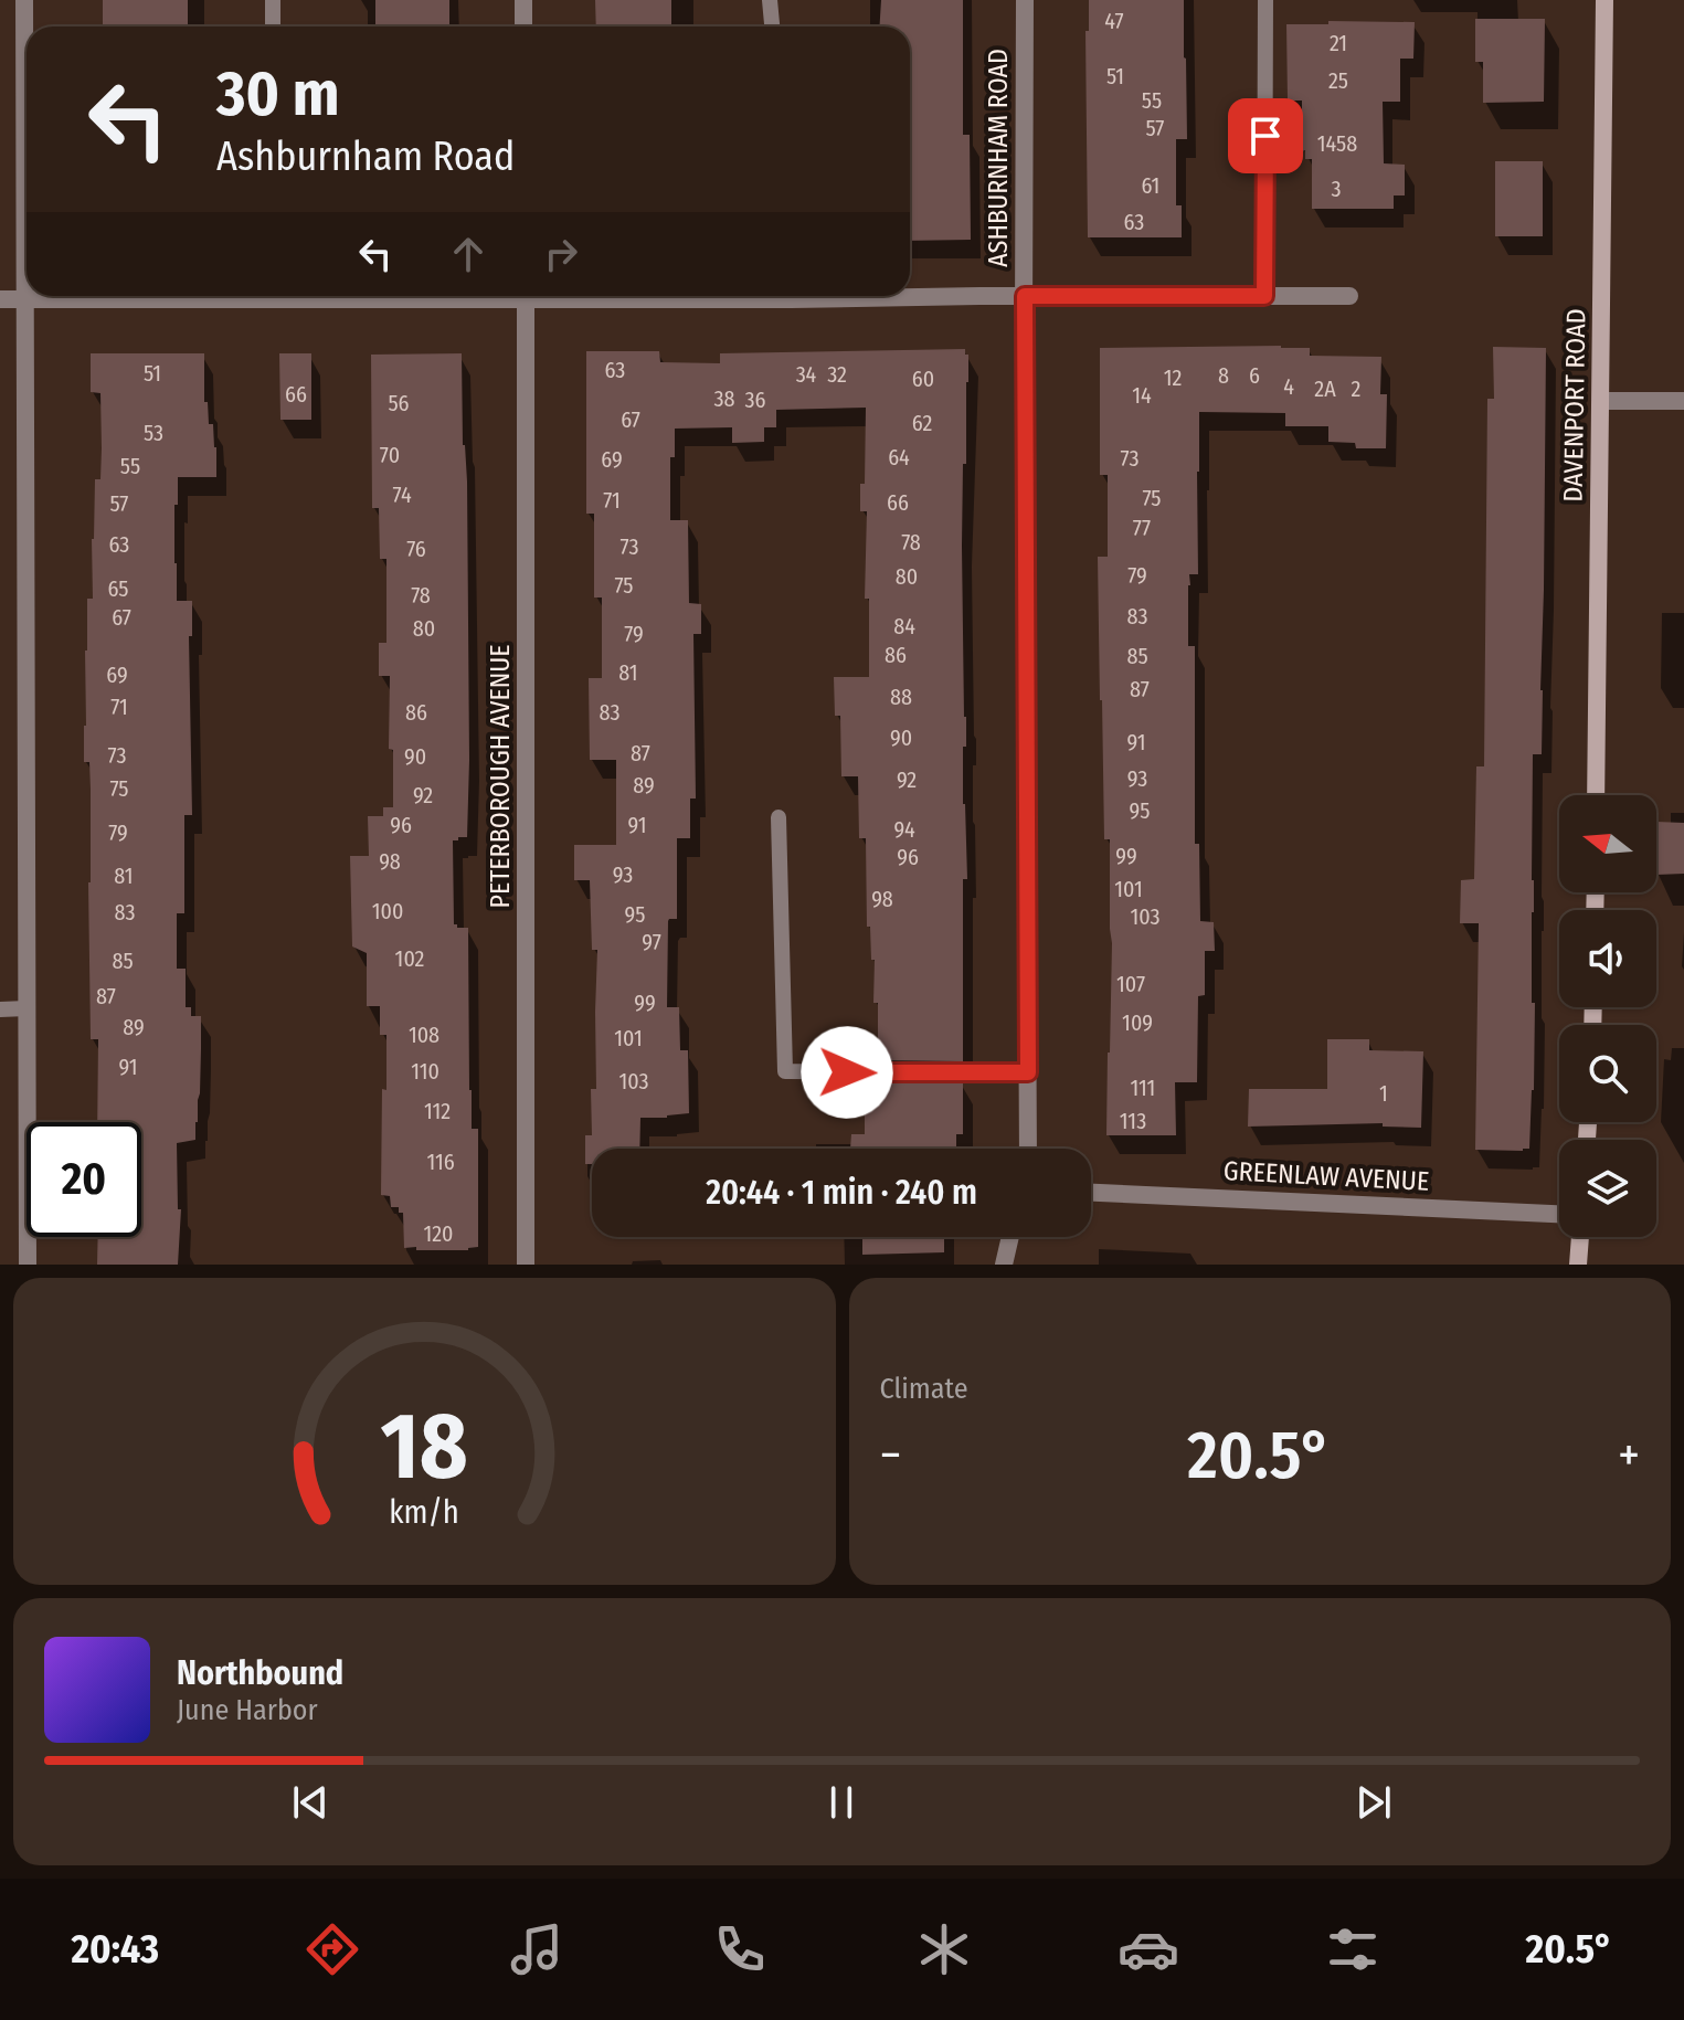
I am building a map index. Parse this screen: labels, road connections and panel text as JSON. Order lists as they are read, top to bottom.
{
  "streets": {
    "street": [
      "ASHBURNHAM ROAD",
      "DAVENPORT ROAD",
      "PETERBOROUGH AVENUE",
      "GREENLAW AVENUE"
    ]
  },
  "house_numbers": [
    "47",
    "21",
    "51",
    "25",
    "55",
    "57",
    "1458",
    "61",
    "3",
    "63",
    "63",
    "51",
    "34",
    "32",
    "8",
    "6",
    "12",
    "60",
    "4",
    "2A",
    "2",
    "66",
    "14",
    "38",
    "36",
    "56",
    "67",
    "62",
    "53",
    "70",
    "64",
    "73",
    "69",
    "55",
    "74",
    "75",
    "71",
    "66",
    "57",
    "77",
    "78",
    "63",
    "73",
    "76",
    "79",
    "80",
    "75",
    "65",
    "78",
    "83",
    "67",
    "84",
    "80",
    "79",
    "86",
    "85",
    "81",
    "69",
    "87",
    "88",
    "71",
    "86",
    "83",
    "90",
    "91",
    "87",
    "73",
    "90",
    "93",
    "92",
    "89",
    "75",
    "92",
    "95",
    "96",
    "91",
    "94",
    "79",
    "99",
    "96",
    "98",
    "93",
    "81",
    "101",
    "98",
    "100",
    "83",
    "95",
    "103",
    "97",
    "102",
    "85",
    "107",
    "87",
    "99",
    "109",
    "89",
    "108",
    "101",
    "91",
    "110",
    "103",
    "111",
    "1",
    "112",
    "113",
    "116",
    "120"
  ],
  "north": "left",
  "page": {
    "turn": ["30 m", "Ashburnham Road"],
    "limit": "20",
    "trip": "20:44 · 1 min · 240 m",
    "tile": "Climate",
    "heat": ["−", "20.5°", "+"],
    "song": ["Northbound", "June Harbor"],
    "tabs": ["20:43", "20.5°"],
    "gauge": ["18", "km/h"]
  }
}
